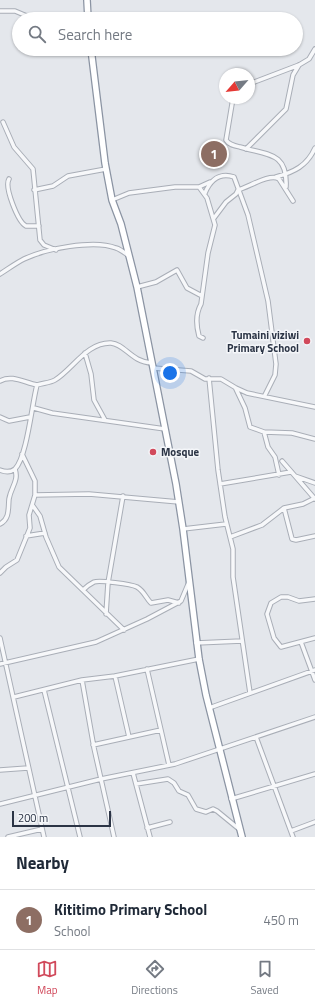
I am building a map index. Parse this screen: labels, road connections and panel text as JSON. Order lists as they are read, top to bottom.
{
  "places": ["Tumaini viziwi Primary School", "Mosque"],
  "scale_bar": "200 m",
  "north": "bottom left",
  "page": {
    "search": "Search here",
    "pins": "1",
    "scale": "200 m",
    "heading": "Nearby",
    "list": [
      {
        "mark": "1",
        "name": "Kititimo Primary School",
        "note": "School",
        "value": "450 m"
      }
    ],
    "nav": ["Map", "Directions", "Saved"]
  }
}
